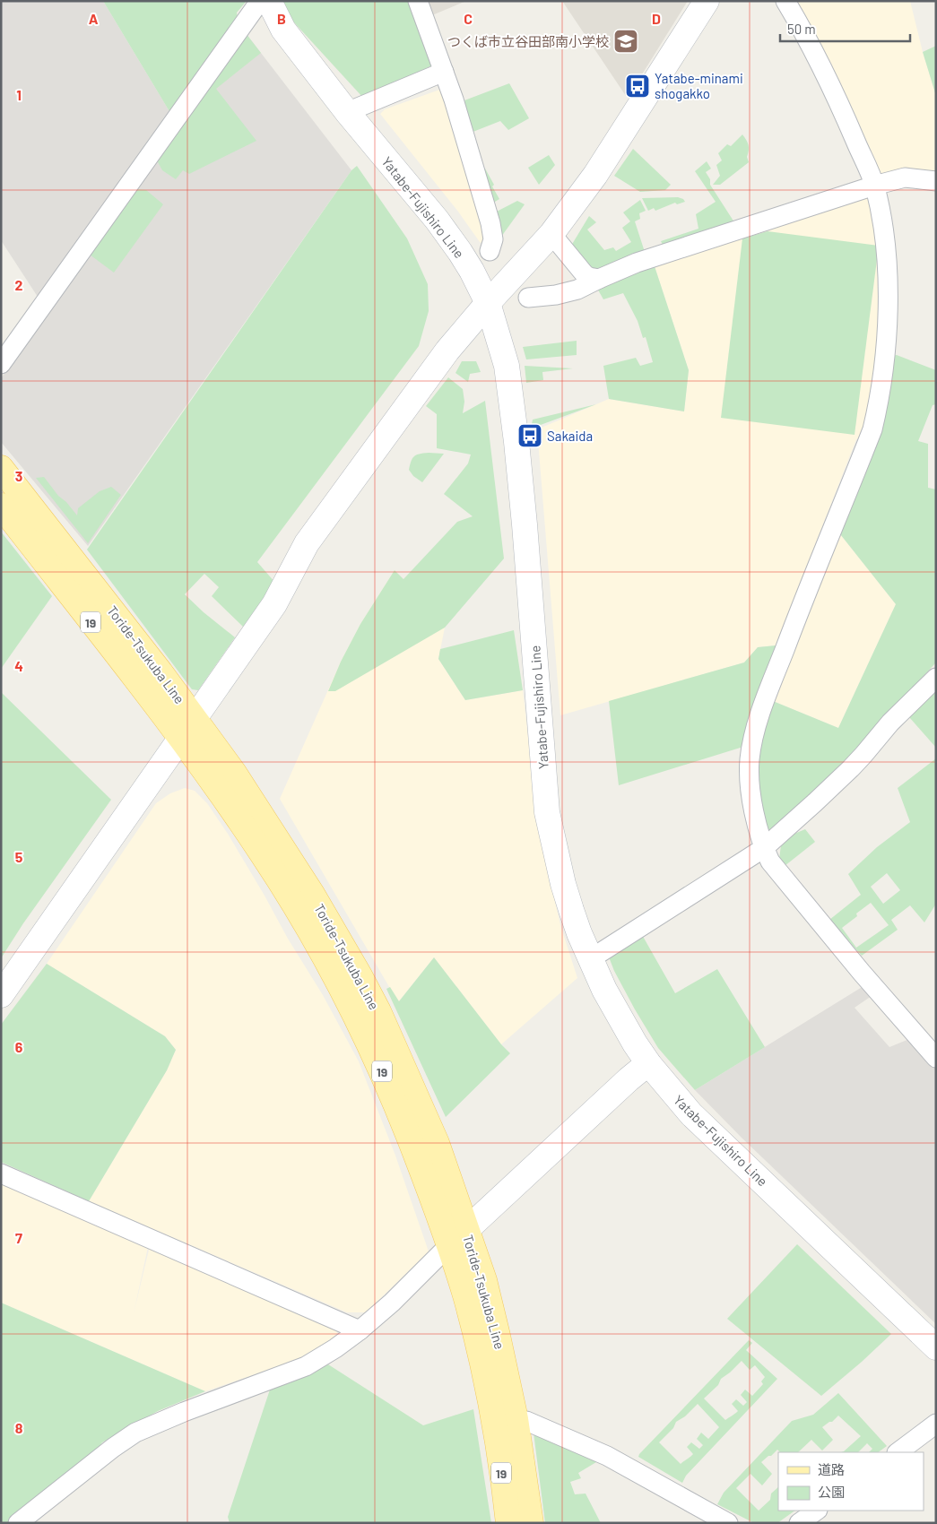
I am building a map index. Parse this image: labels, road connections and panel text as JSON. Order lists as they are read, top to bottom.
{
  "streets": {
    "main road": ["Yatabe-Fujishiro Line", "19", "Toride-Tsukuba Line"]
  },
  "places": {
    "school or university": ["つくば市立谷田部南小学校"],
    "bus stop": ["Yatabe-minami shogakko", "Sakaida"]
  },
  "legend": ["道路", "公園"],
  "scale_bar": "50 m",
  "grid": {
    "columns": [
      "A",
      "B",
      "C",
      "D"
    ],
    "rows": [
      "1",
      "2",
      "3",
      "4",
      "5",
      "6",
      "7",
      "8"
    ]
  }
}
